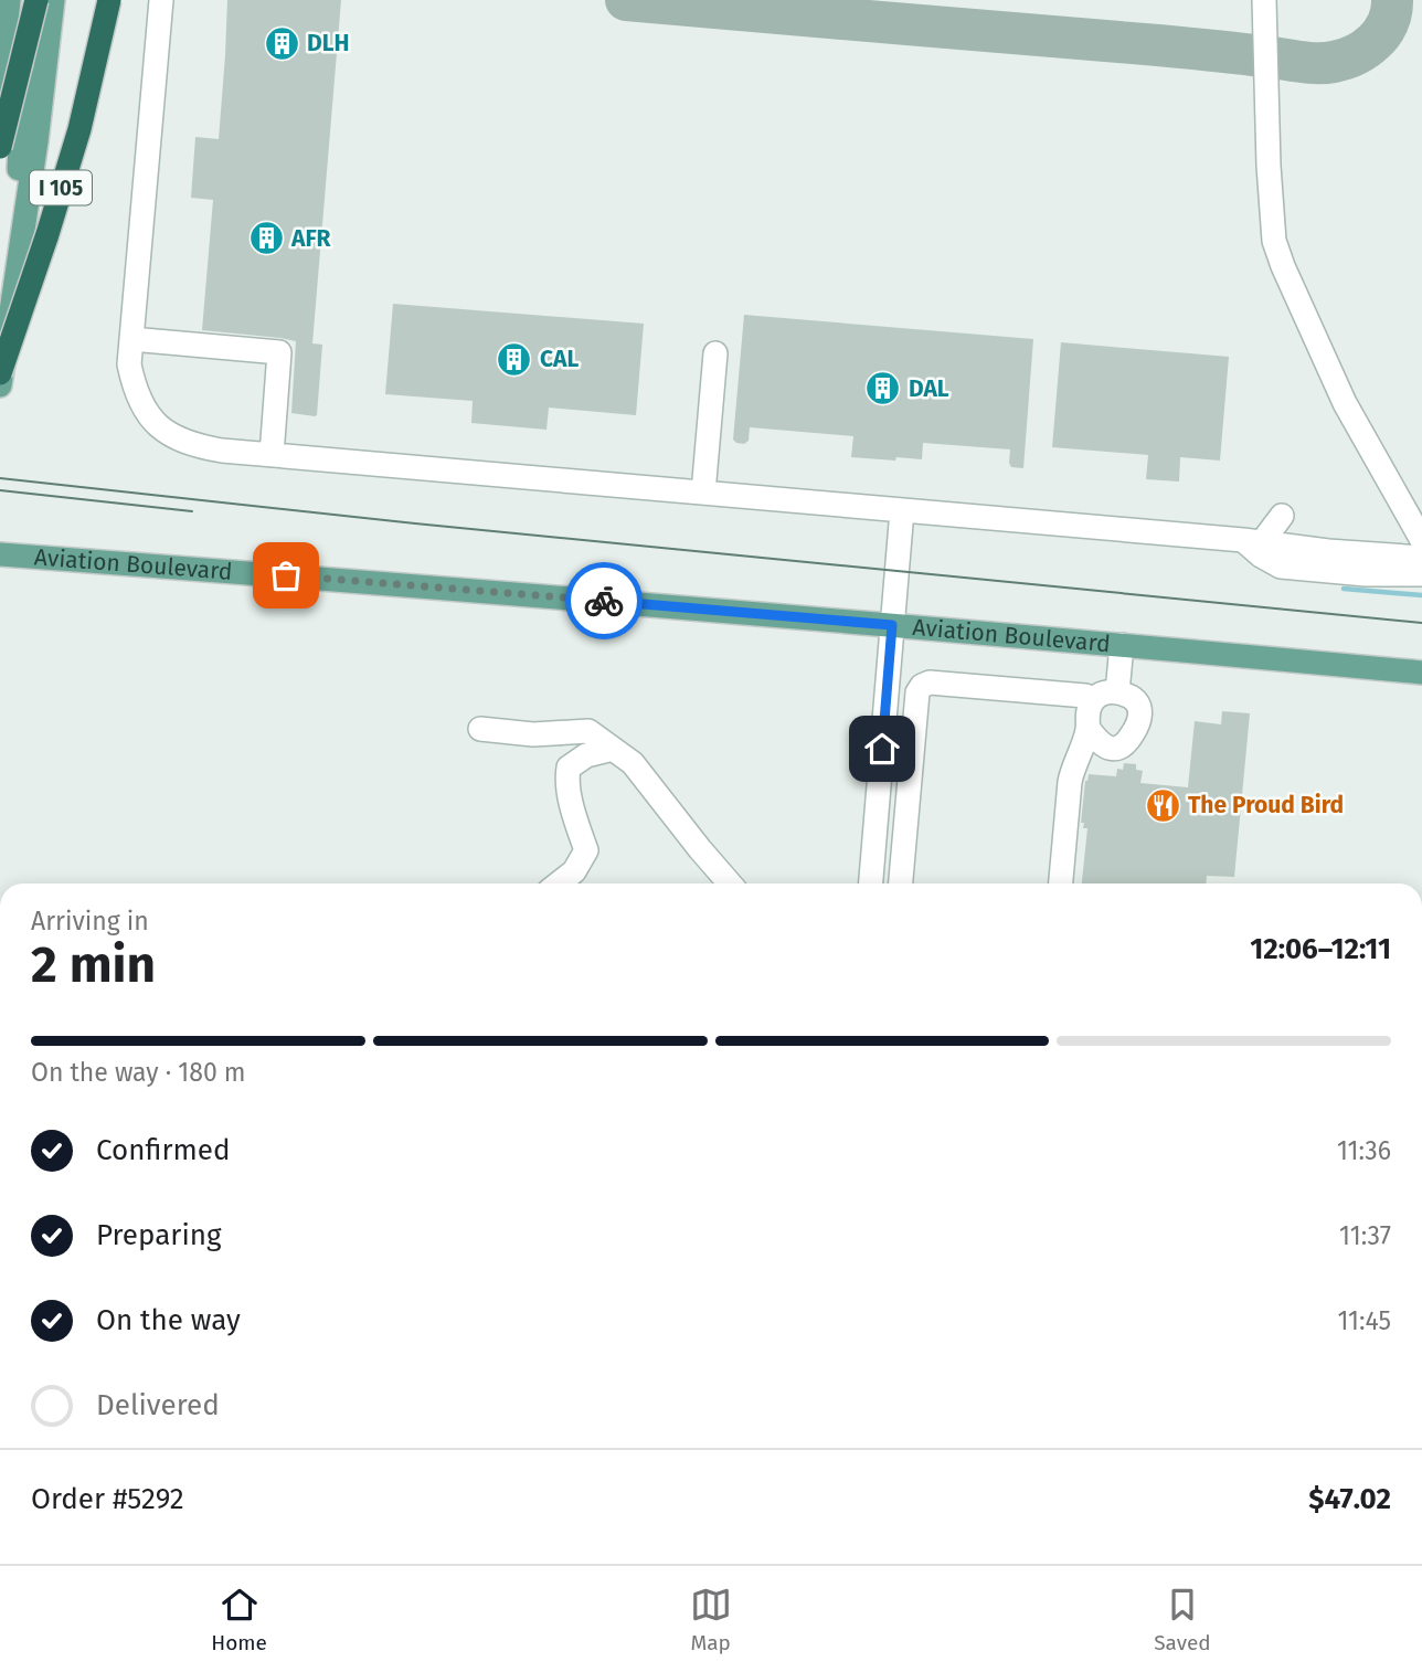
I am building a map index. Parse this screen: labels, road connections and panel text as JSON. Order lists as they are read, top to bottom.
{
  "streets": {
    "highway": ["I 105"],
    "main road": ["Aviation Boulevard"]
  },
  "places": {
    "building": [
      "DLH",
      "AFR",
      "CAL",
      "DAL"
    ],
    "restaurant": ["The Proud Bird"]
  },
  "page": {
    "heading": ["2 min", "Arriving in", "12:06–12:11"],
    "panel": ["Order #5292", "$47.02"],
    "bar": "On the way · 180 m",
    "list": [
      ["Confirmed", "11:36"],
      ["Preparing", "11:37"],
      ["On the way", "11:45"],
      "Delivered"
    ],
    "tabs": ["Home", "Map", "Saved"]
  }
}
